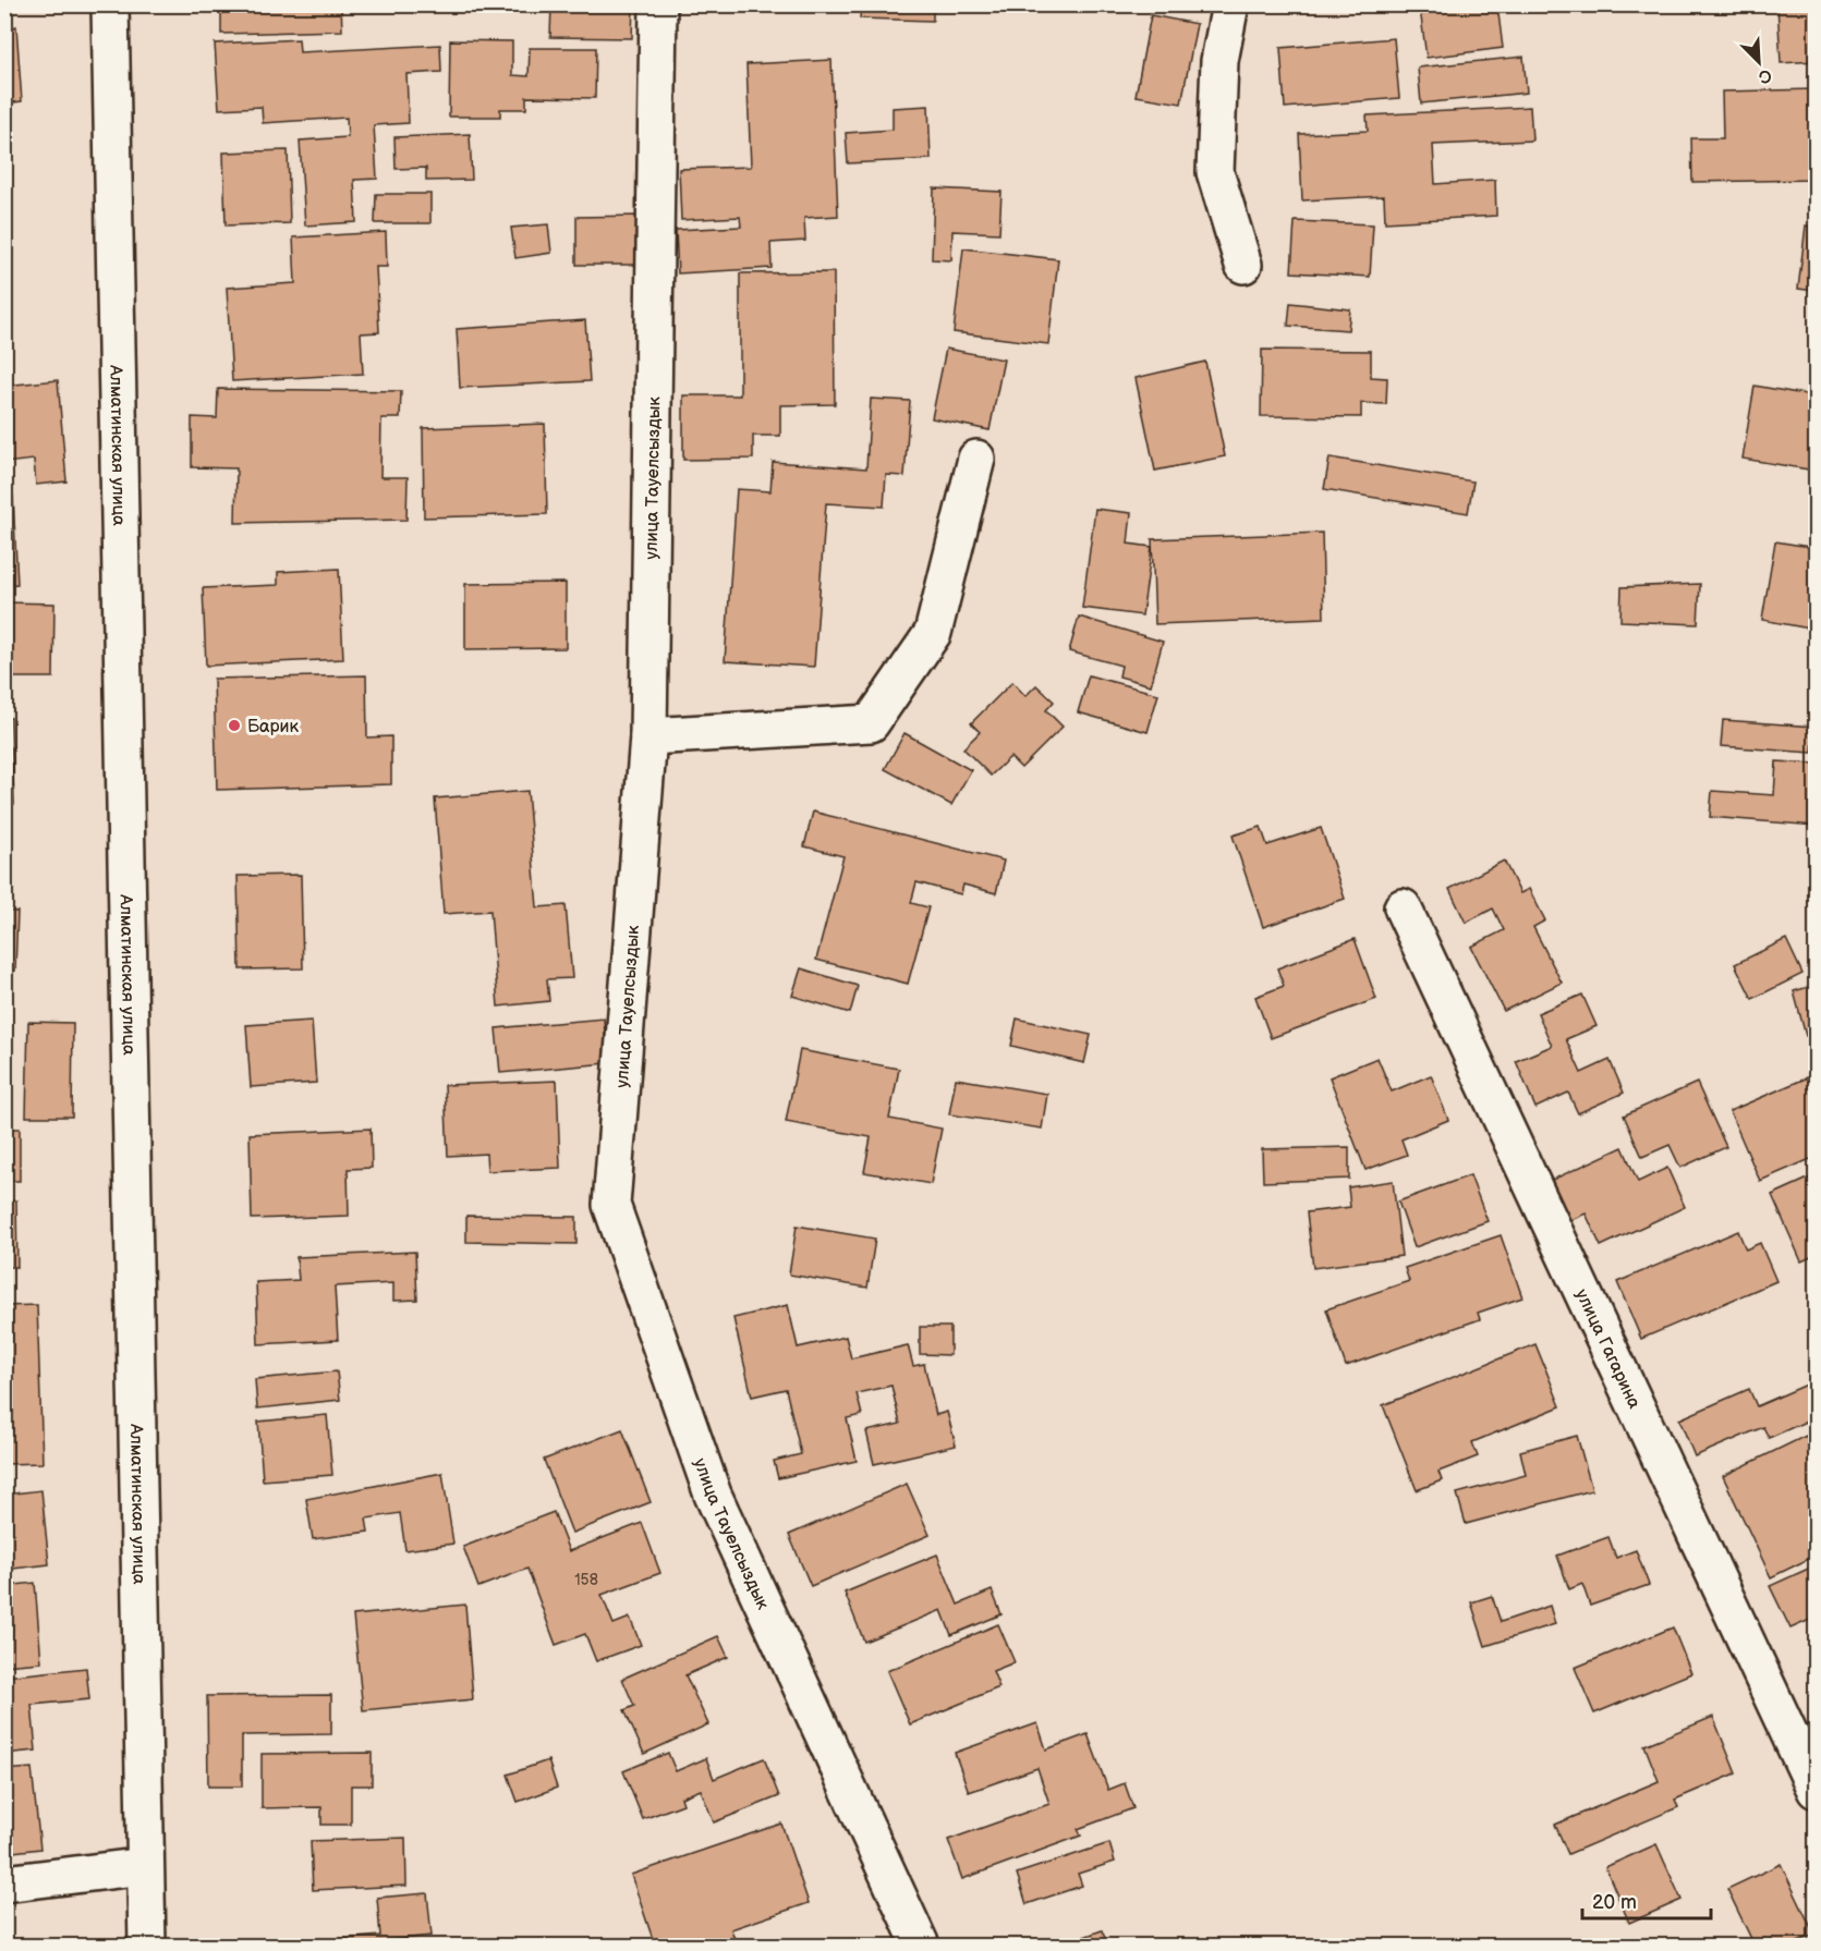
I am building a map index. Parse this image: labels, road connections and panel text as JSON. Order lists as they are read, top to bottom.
{
  "streets": {
    "street": ["Алматинская улица", "улица Тауелсыздык", "улица Гагарина"]
  },
  "places": ["Барик"],
  "house_numbers": ["158"],
  "scale_bar": "20 m",
  "north": "bottom right"
}
